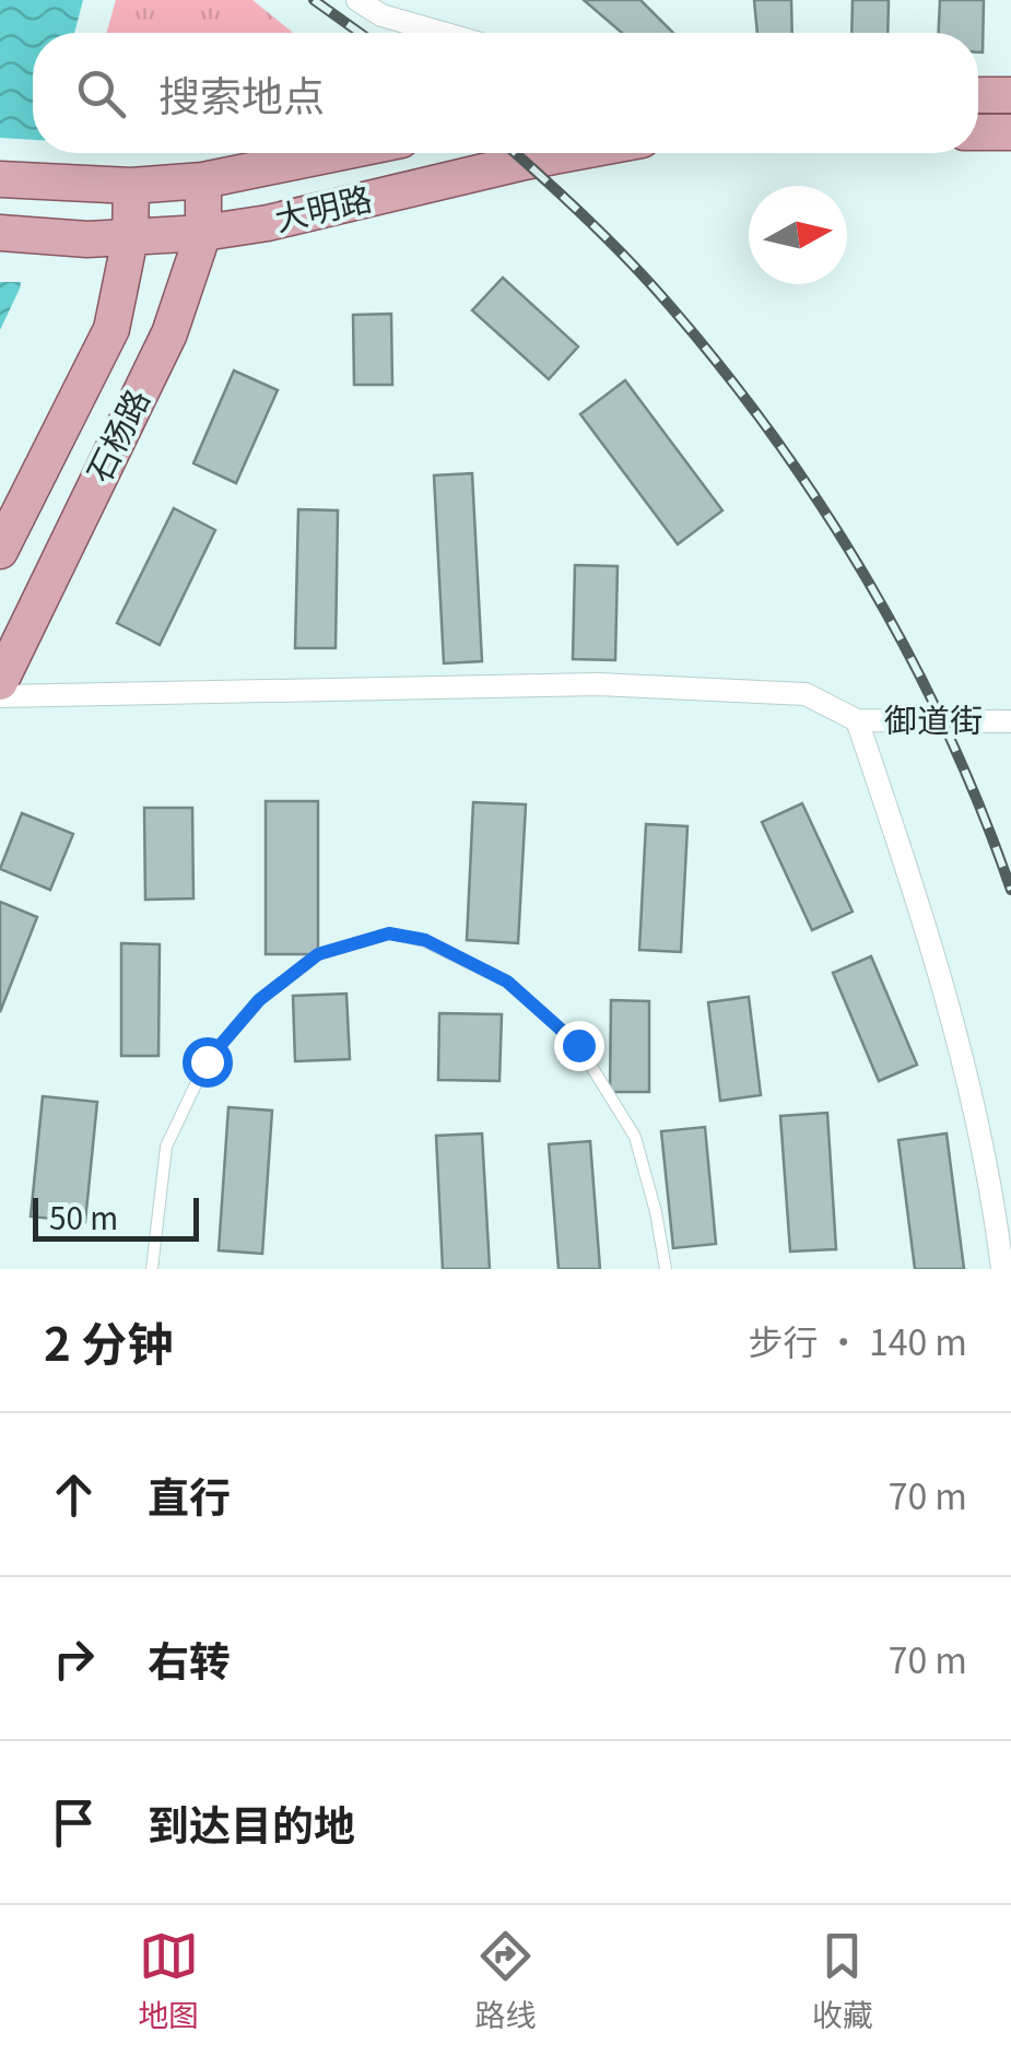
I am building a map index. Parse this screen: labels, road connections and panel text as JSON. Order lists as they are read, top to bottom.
{
  "streets": {
    "main road": ["大明路", "石杨路"],
    "street": ["御道街"]
  },
  "crossings": [
    ["大明路", "石杨路"]
  ],
  "scale_bar": "50 m",
  "north": "right",
  "page": {
    "search": "搜索地点",
    "scale": "50 m",
    "heading": ["2 分钟", "步行 · 140 m"],
    "list": [
      ["直行", "70 m"],
      ["右转", "70 m"],
      "到达目的地"
    ],
    "nav": ["地图", "路线", "收藏"]
  }
}
